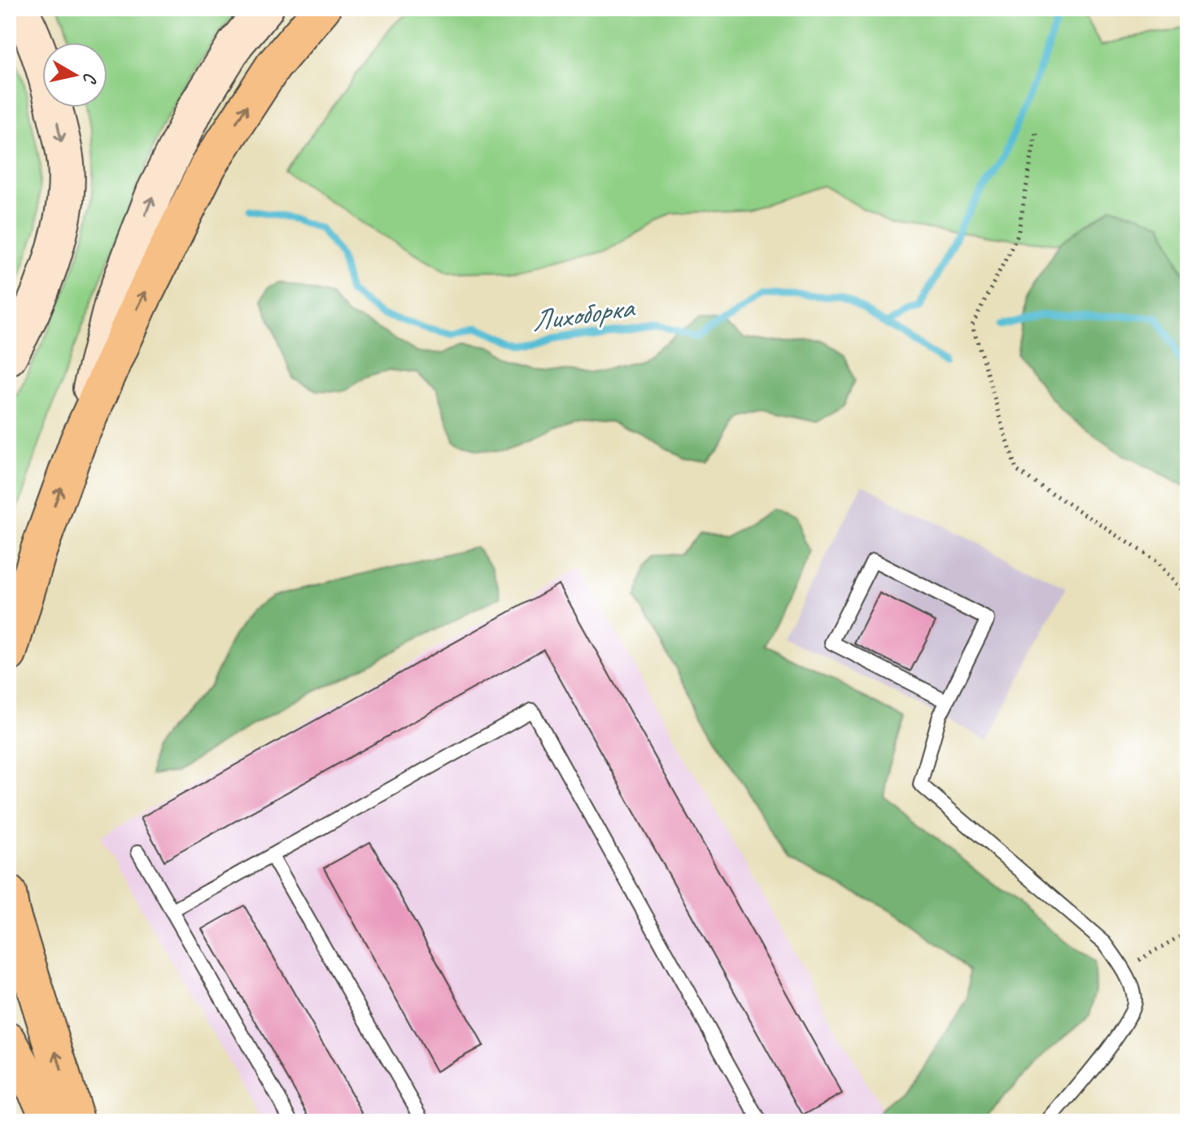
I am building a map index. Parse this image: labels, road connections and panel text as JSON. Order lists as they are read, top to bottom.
{
  "water": ["Лихоборка"],
  "north": "right"
}
